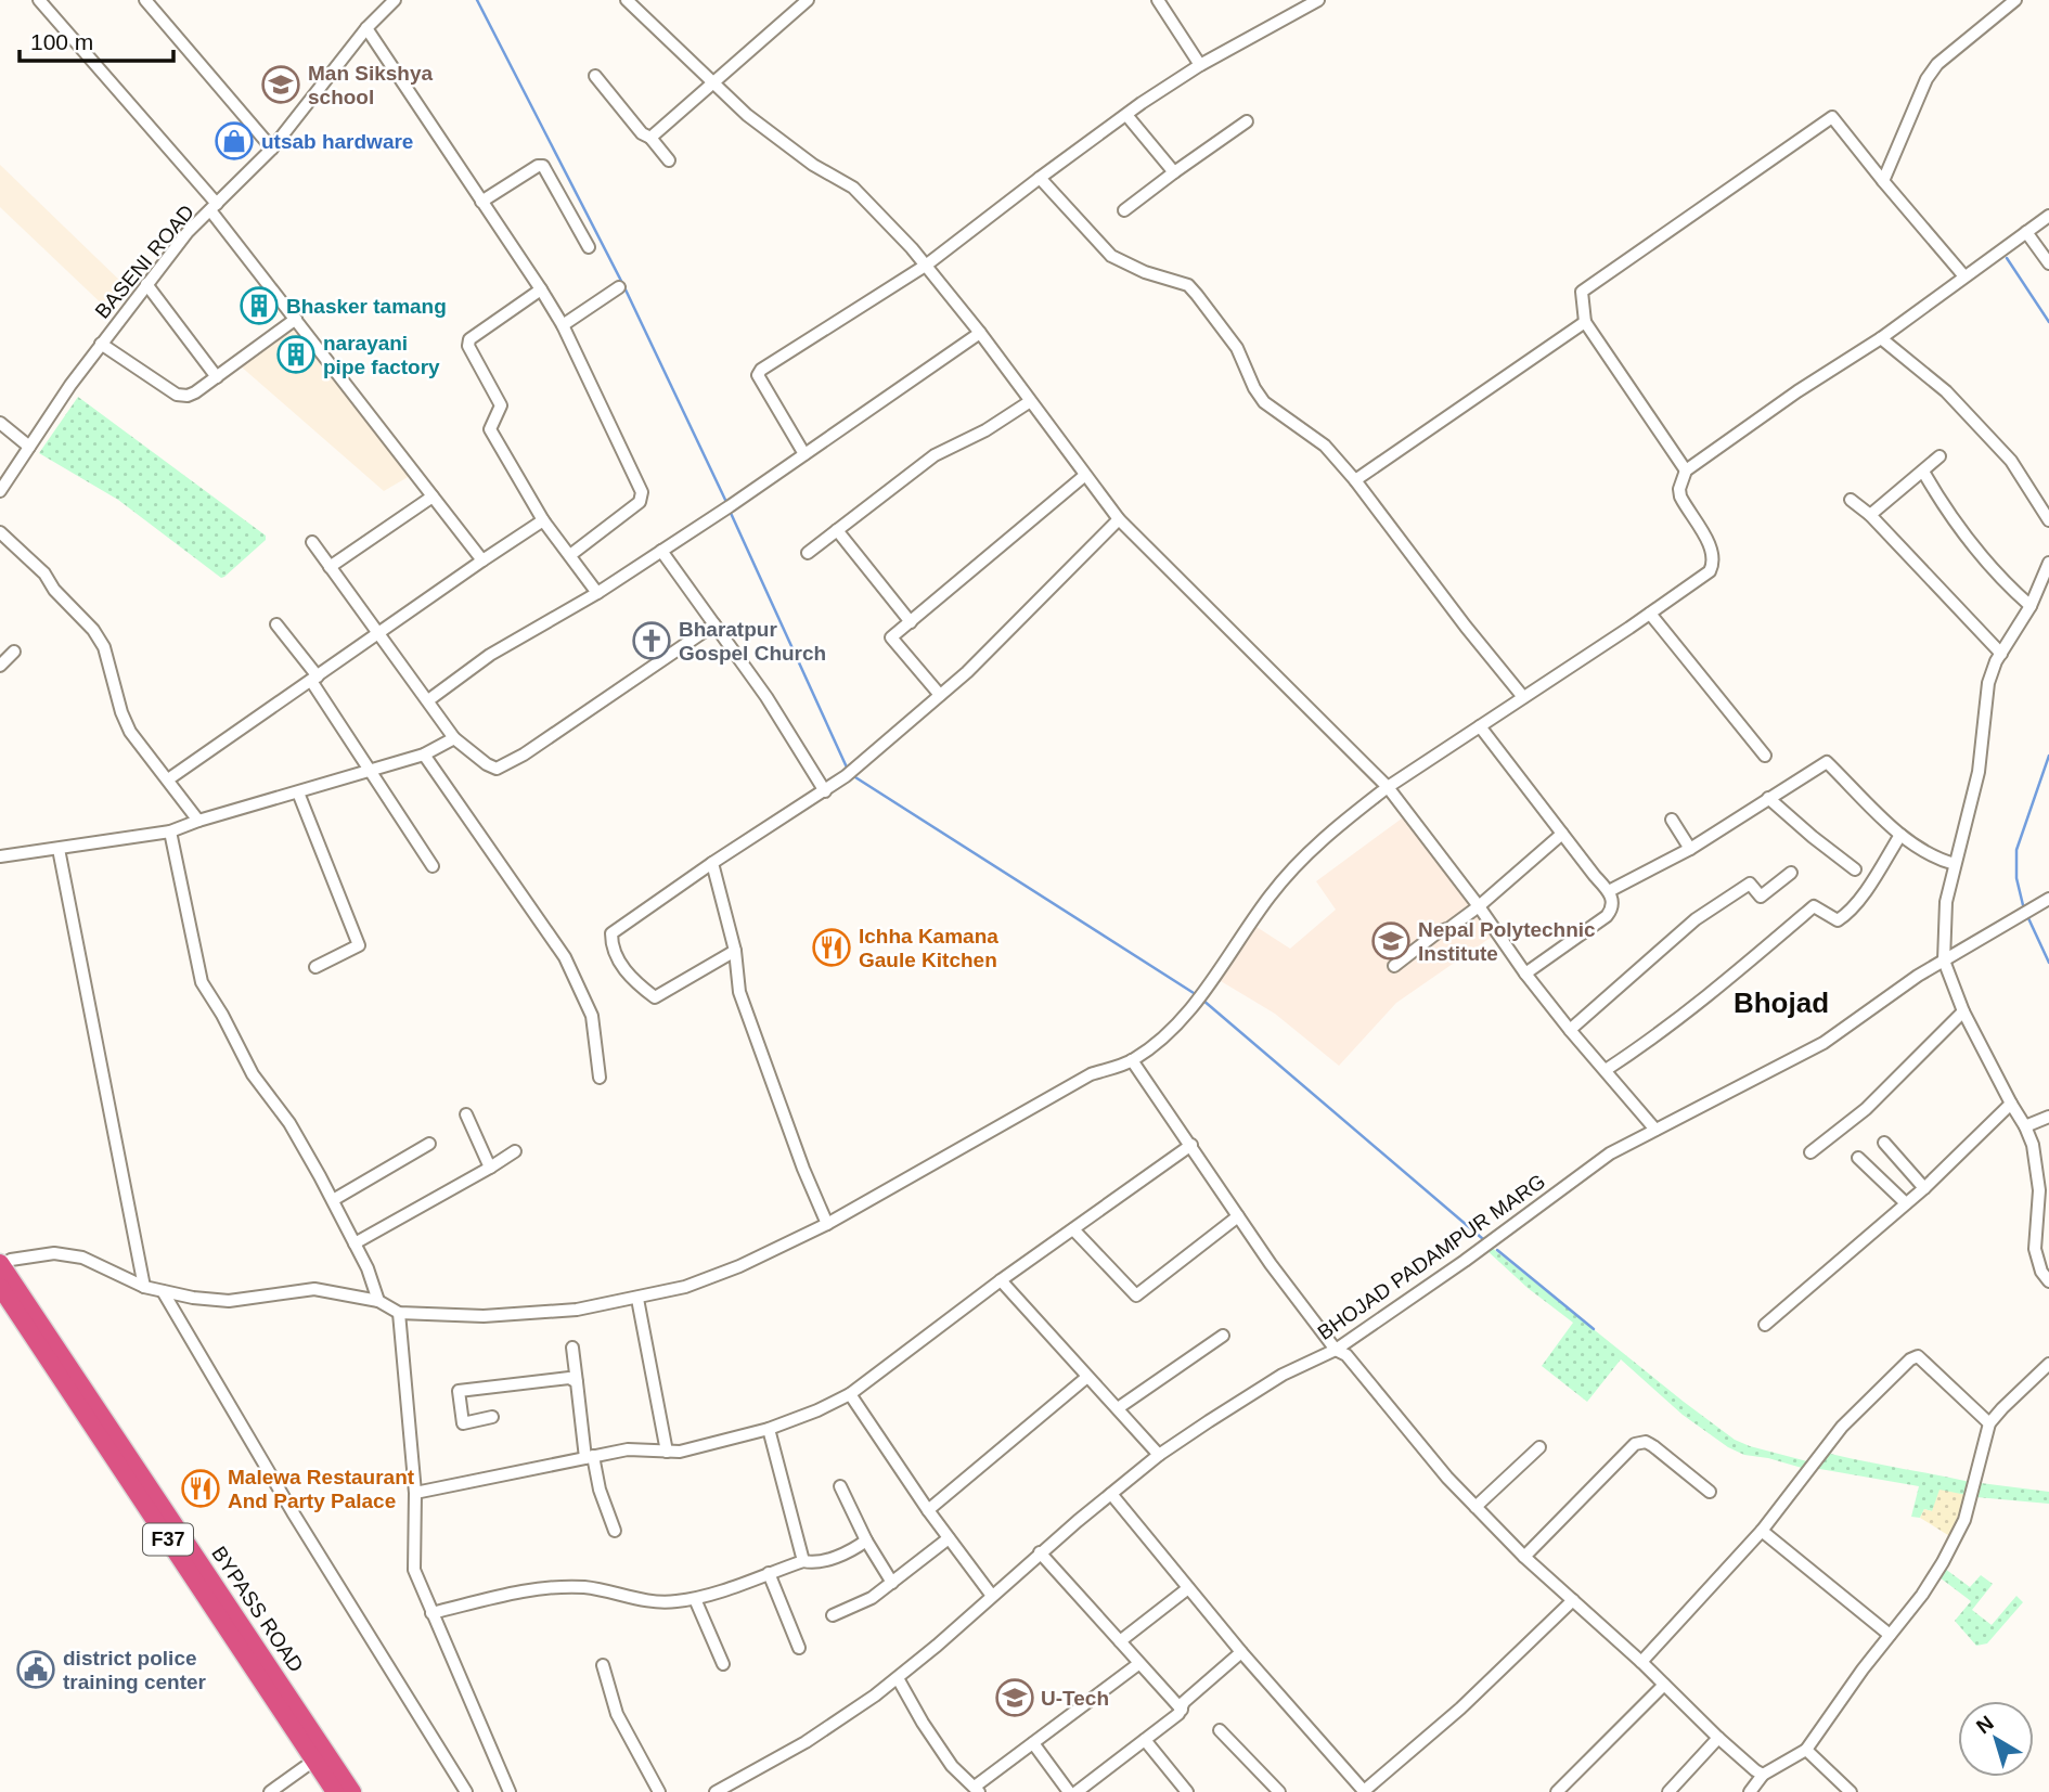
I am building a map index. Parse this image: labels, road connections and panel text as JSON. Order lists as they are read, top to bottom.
{
  "streets": {
    "highway": ["F37", "BYPASS ROAD"],
    "street": ["BASENI ROAD", "BHOJAD PADAMPUR MARG"]
  },
  "districts": ["Bhojad"],
  "places": {
    "school or university": ["Man Sikshya school", "Nepal Polytechnic Institute", "U-Tech"],
    "shop": ["utsab hardware"],
    "building": ["Bhasker tamang", "narayani pipe factory"],
    "church": ["Bharatpur Gospel Church"],
    "restaurant": ["Ichha Kamana Gaule Kitchen", "Malewa Restaurant And Party Palace"],
    "public building": ["district police training center"]
  },
  "scale_bar": "100 m",
  "north": "top left"
}
